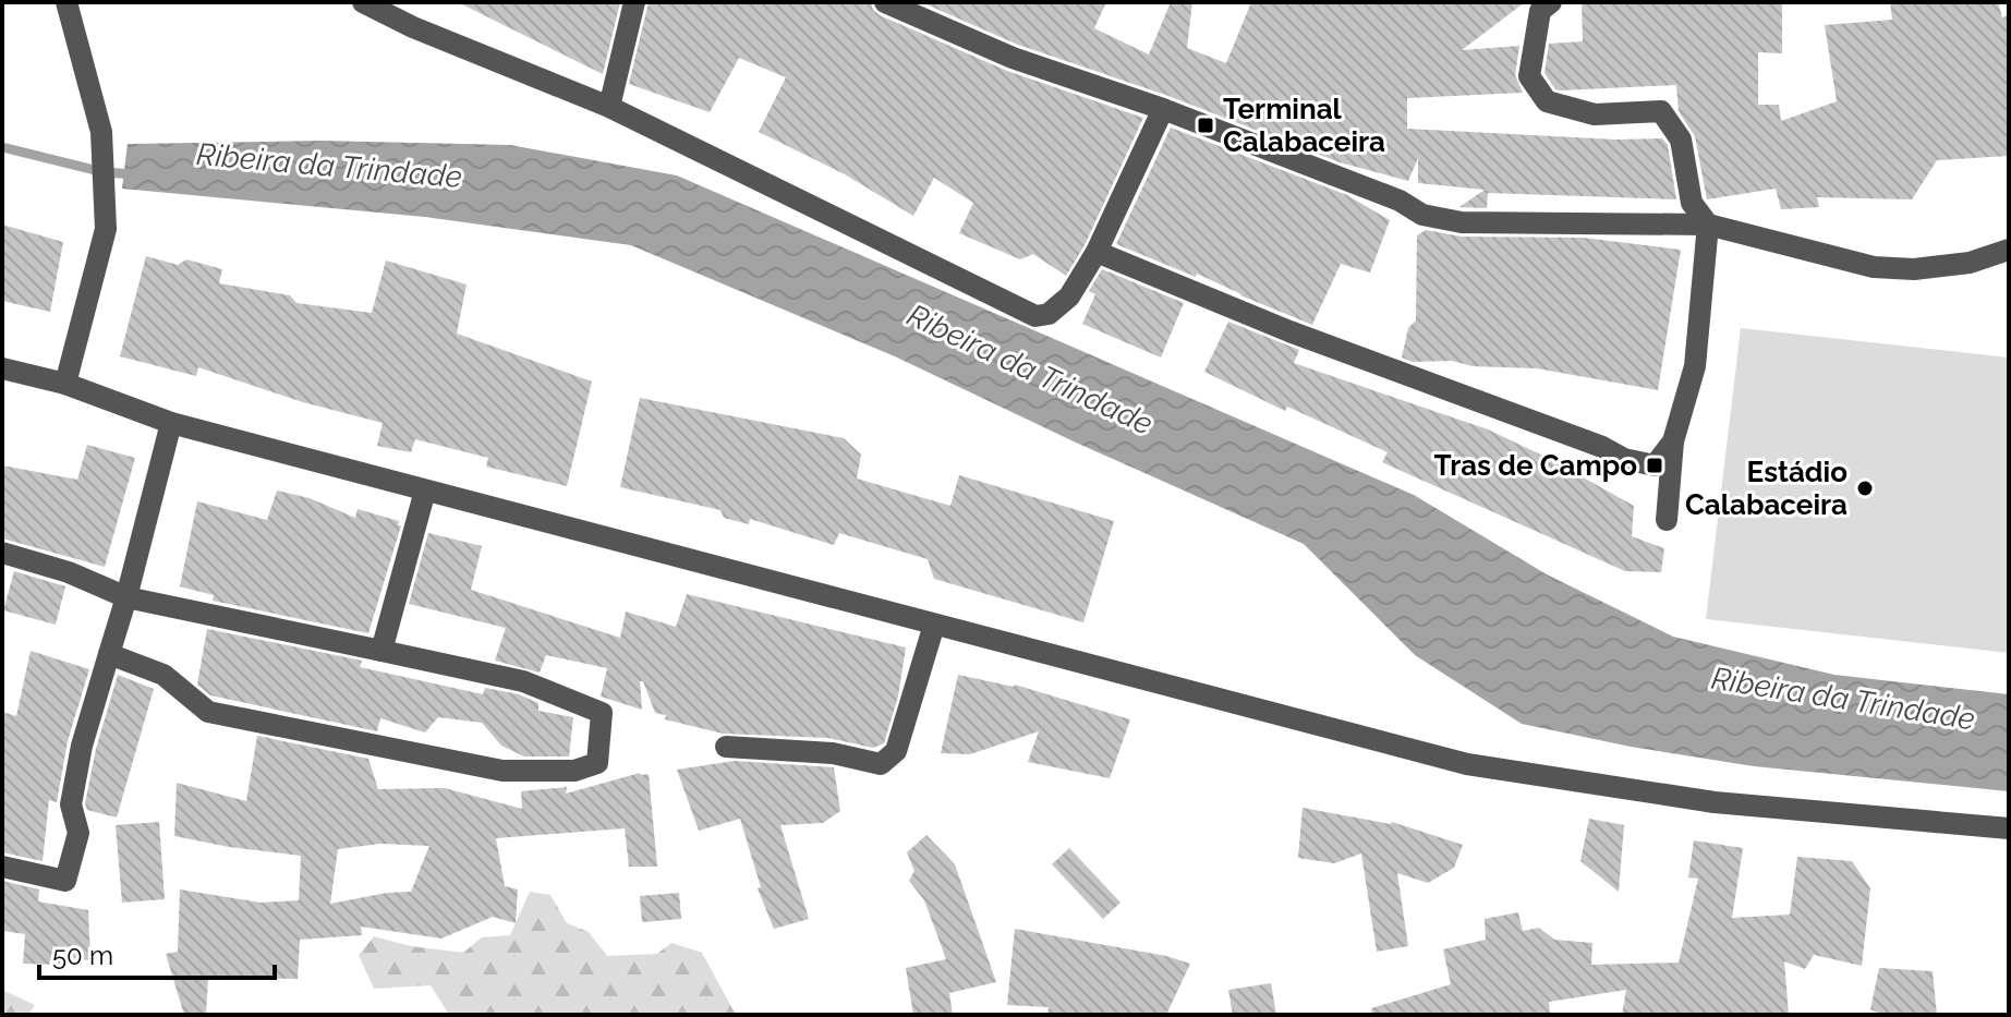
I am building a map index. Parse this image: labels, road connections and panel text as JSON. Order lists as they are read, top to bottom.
{
  "water": ["Ribeira da Trindade"],
  "places": {
    "transit": ["Terminal Calabaceira", "Tras de Campo"],
    "other": ["Estádio Calabaceira"]
  },
  "scale_bar": "50 m"
}
